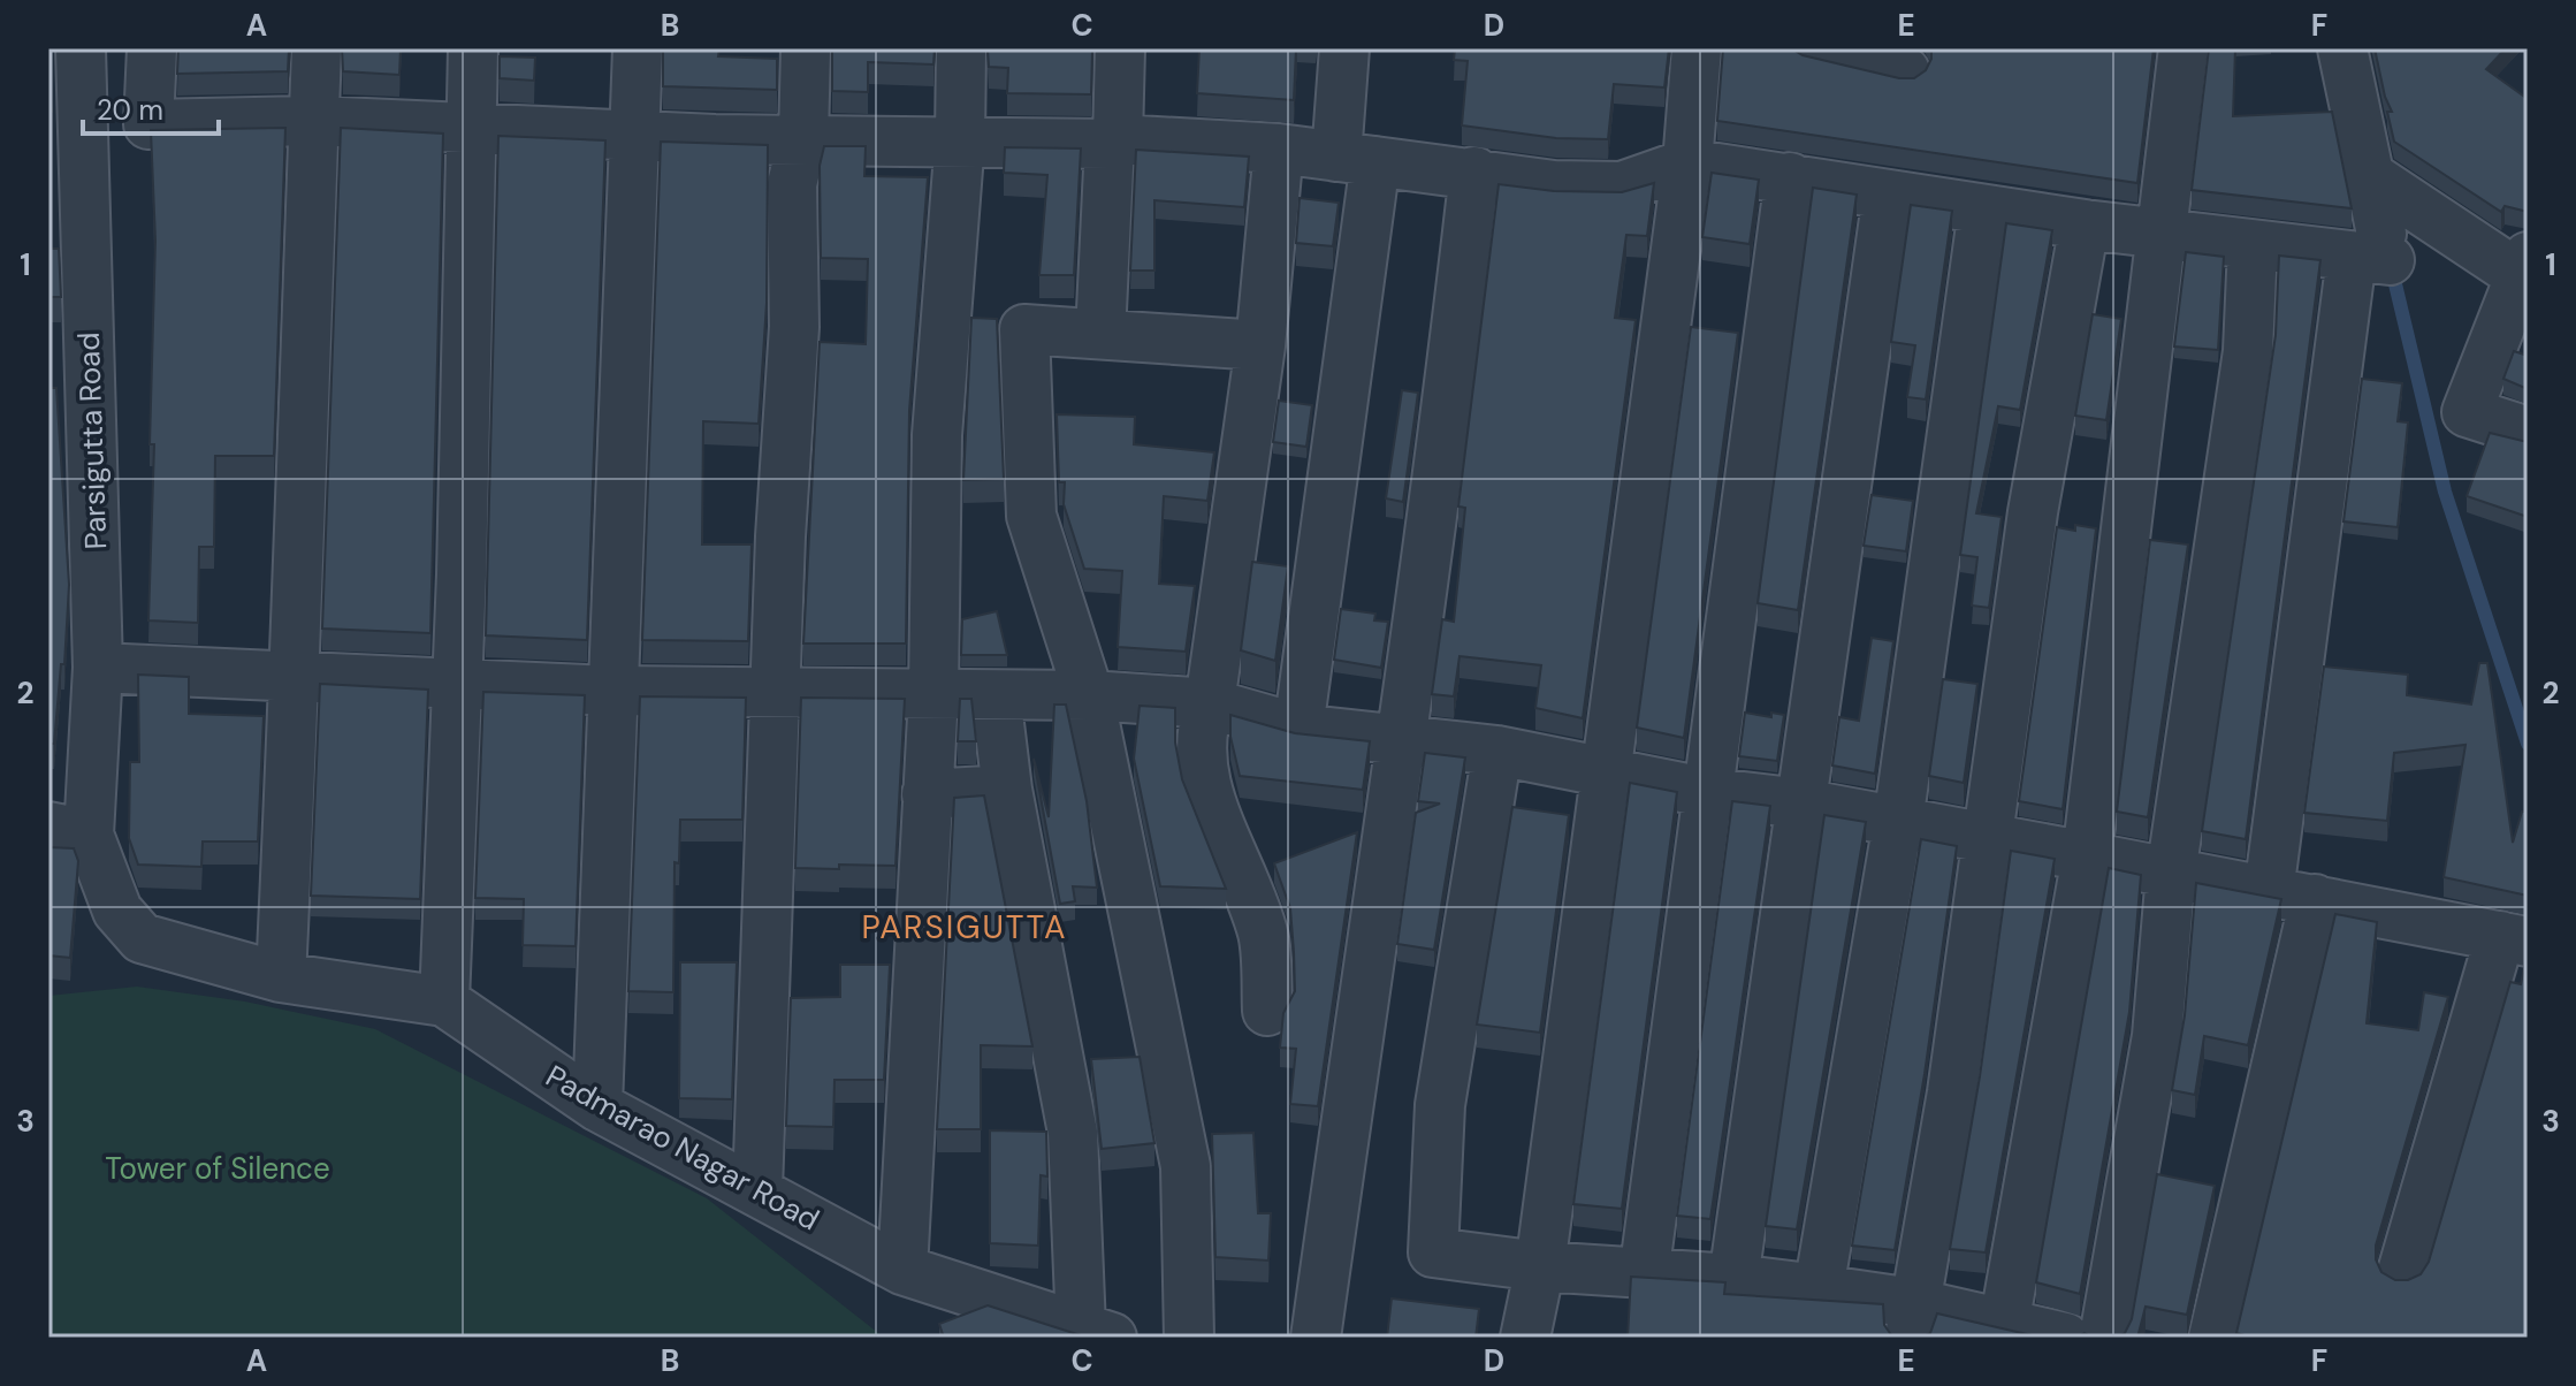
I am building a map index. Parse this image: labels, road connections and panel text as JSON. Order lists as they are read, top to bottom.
{
  "streets": {
    "street": ["Parsigutta Road", "Padmarao Nagar Road"]
  },
  "crossings": [
    ["Parsigutta Road", "Padmarao Nagar Road"]
  ],
  "districts": ["PARSIGUTTA"],
  "parks": ["Tower of Silence"],
  "scale_bar": "20 m",
  "grid": {
    "columns": [
      "A",
      "B",
      "C",
      "D",
      "E",
      "F"
    ],
    "rows": ["1", "2", "3"]
  }
}
